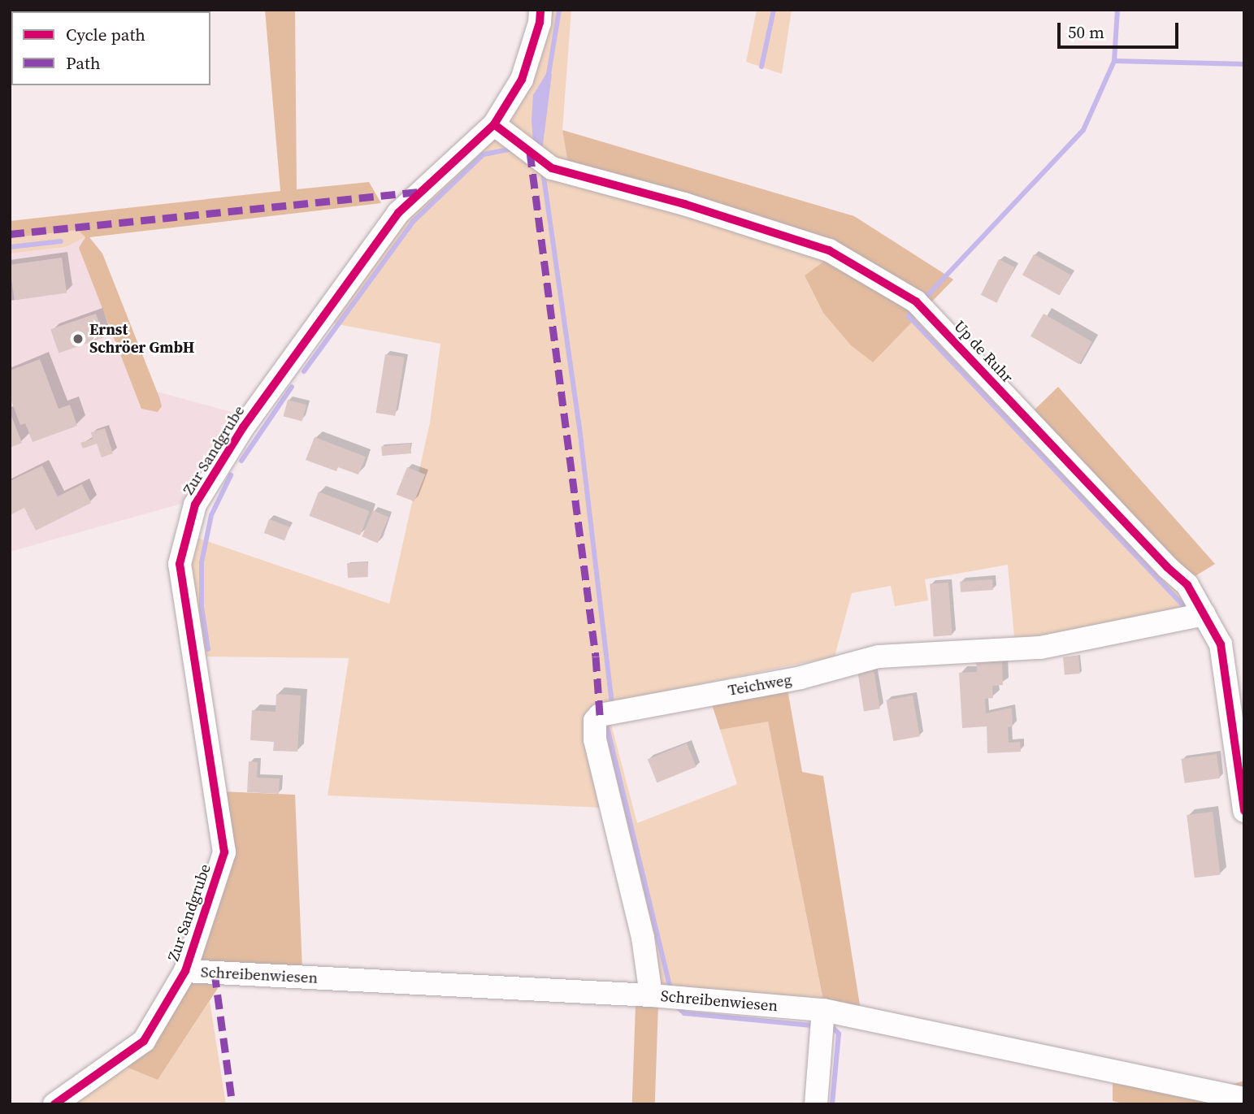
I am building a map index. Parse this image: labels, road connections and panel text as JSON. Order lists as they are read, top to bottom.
{
  "streets": {
    "street": [
      "Up de Ruhr",
      "Zur Sandgrube",
      "Teichweg",
      "Schreibenwiesen"
    ]
  },
  "crossings": [
    ["Up de Ruhr", "Zur Sandgrube"],
    ["Up de Ruhr", "Teichweg"],
    ["Zur Sandgrube", "Schreibenwiesen"],
    ["Teichweg", "Schreibenwiesen"]
  ],
  "places": ["Ernst Schröer GmbH"],
  "legend": ["Cycle path", "Path"],
  "scale_bar": "50 m"
}
